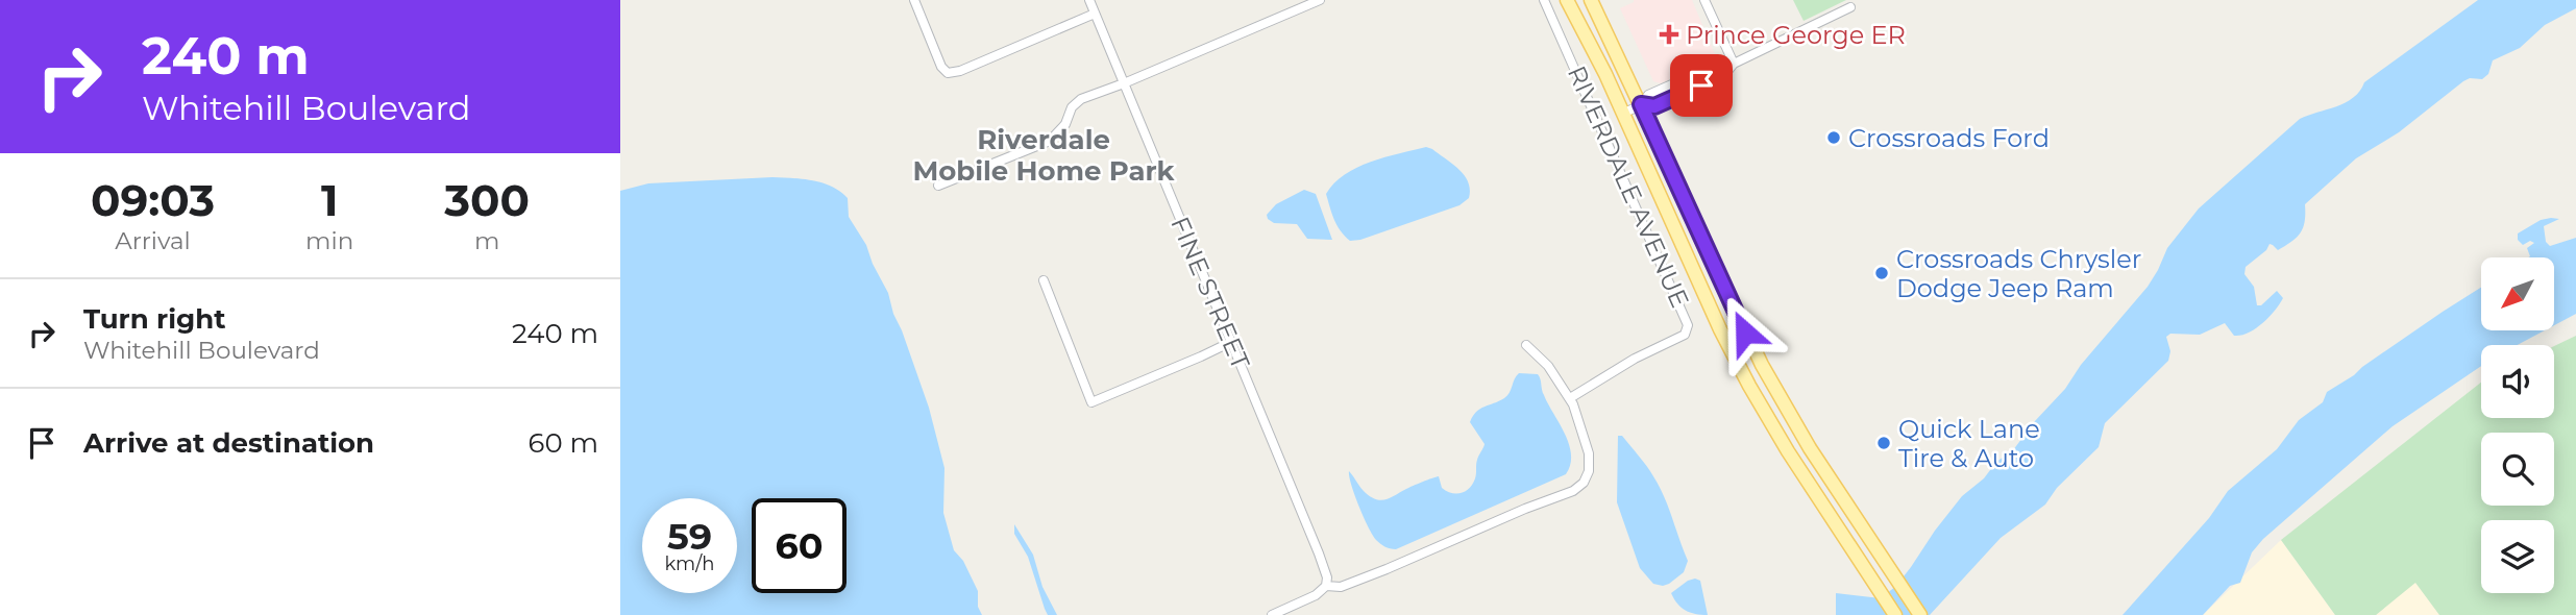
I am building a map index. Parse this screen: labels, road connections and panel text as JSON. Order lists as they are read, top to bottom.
{
  "streets": {
    "street": ["RIVERDALE AVENUE", "FINE STREET"]
  },
  "districts": ["Riverdale Mobile Home Park"],
  "places": {
    "health": ["Prince George ER"],
    "other": ["Crossroads Ford", "Crossroads Chrysler Dodge Jeep Ram", "Quick Lane Tire & Auto"]
  },
  "north": "bottom left",
  "page": {
    "turn": ["240 m", "Whitehill Boulevard"],
    "eta": [
      "09:03",
      "Arrival",
      "1",
      "min",
      "300",
      "m"
    ],
    "list": [
      {
        "name": "Turn right",
        "note": "Whitehill Boulevard",
        "value": "240 m"
      },
      {
        "name": "Arrive at destination",
        "value": "60 m"
      }
    ],
    "speed": "59 km/h",
    "limit": "60"
  }
}
